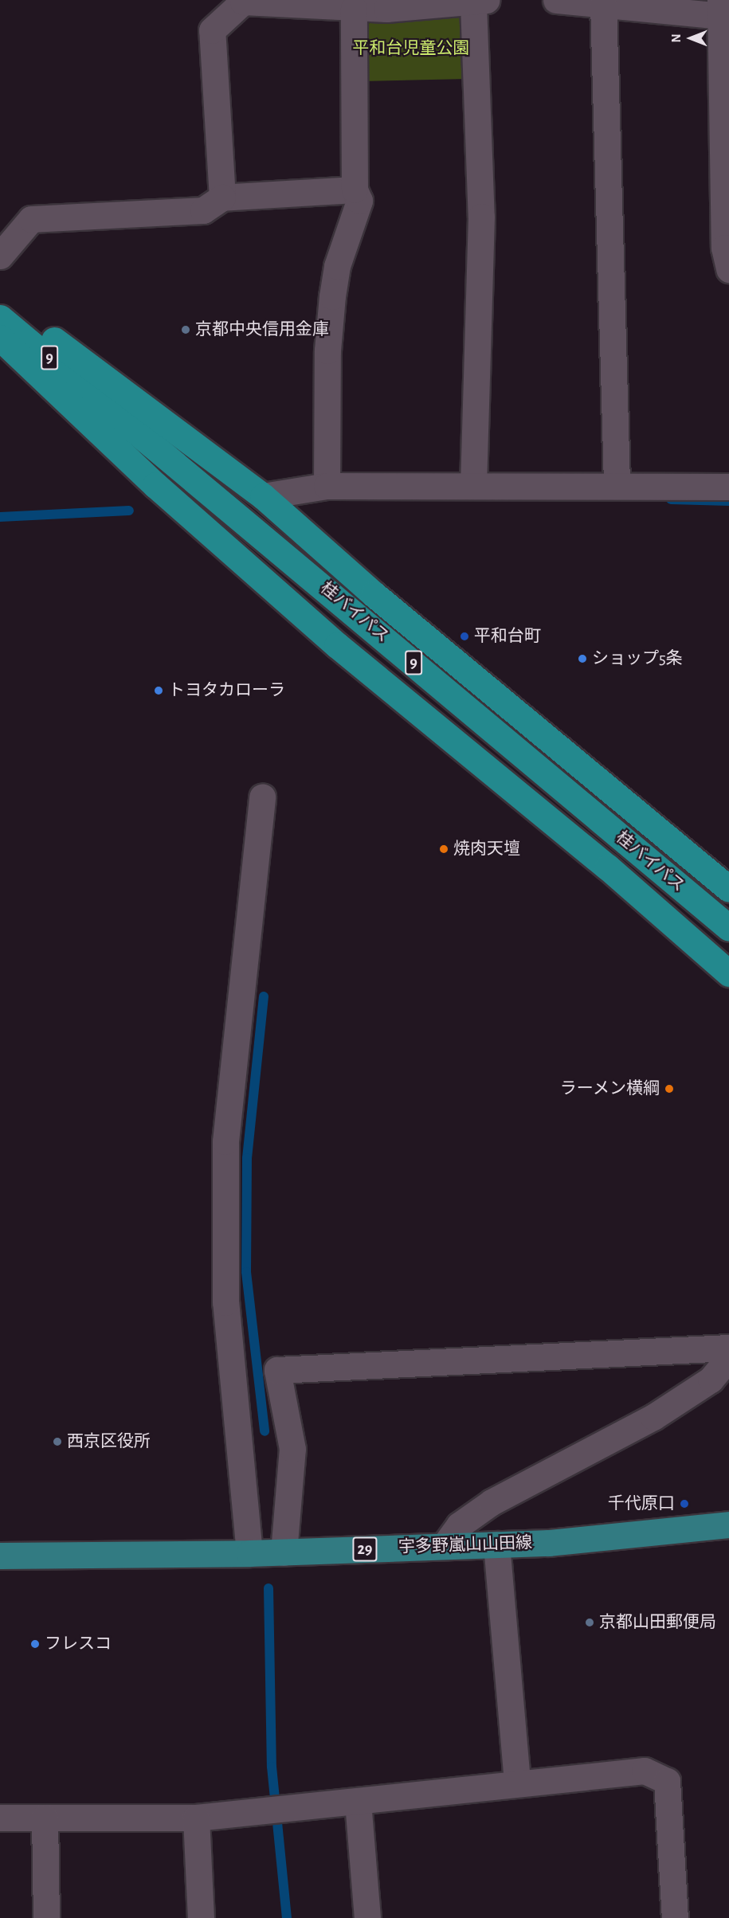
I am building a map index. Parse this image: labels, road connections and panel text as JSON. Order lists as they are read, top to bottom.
{
  "streets": {
    "highway": ["9", "桂バイパス"],
    "main road": ["宇多野嵐山山田線", "29"]
  },
  "parks": ["平和台児童公園"],
  "places": [
    "京都中央信用金庫",
    "平和台町",
    "ショップ5条",
    "トヨタカローラ",
    "焼肉天壇",
    "ラーメン横綱",
    "西京区役所",
    "千代原口",
    "京都山田郵便局",
    "フレスコ"
  ],
  "north": "left"
}
